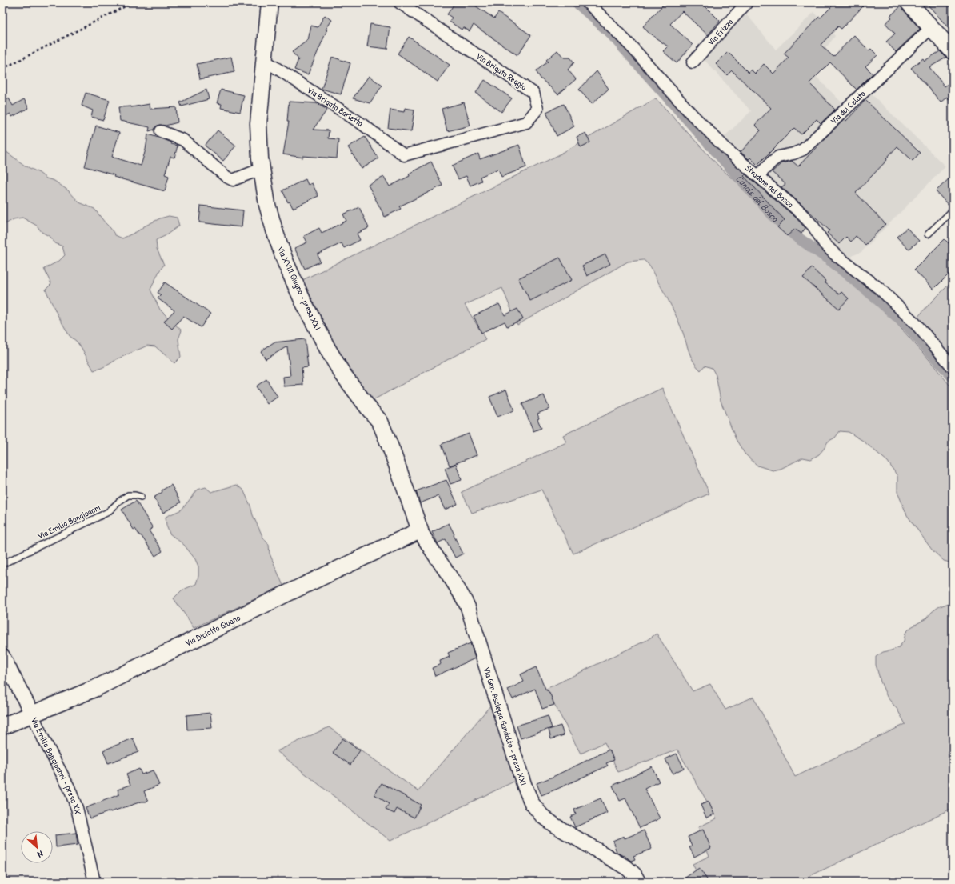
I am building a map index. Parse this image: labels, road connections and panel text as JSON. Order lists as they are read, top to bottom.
{
  "streets": {
    "main road": ["Via XVIII Giugno - presa XXI", "Via Diciotto Giugno"],
    "street": [
      "Via Erizzo",
      "Via Brigata Reggio",
      "Via Brigata Barletta",
      "Via dei Celato",
      "Stradone del Bosco",
      "Via Gen. Asclepia Gandolfo - presa XXI",
      "Via Emilio Bongioanni - presa XX"
    ],
    "lane": ["Via Emilio Bongioanni"]
  },
  "crossings": [
    ["Via Brigata Reggio", "Via Brigata Barletta"],
    ["Via Brigata Barletta", "Via XVIII Giugno - presa XXI"],
    ["Via dei Celato", "Stradone del Bosco"],
    ["Via XVIII Giugno - presa XXI", "Via Diciotto Giugno"],
    ["Via XVIII Giugno - presa XXI", "Via Gen. Asclepia Gandolfo - presa XXI"],
    ["Via Diciotto Giugno", "Via Gen. Asclepia Gandolfo - presa XXI"],
    ["Via Diciotto Giugno", "Via Emilio Bongioanni - presa XX"]
  ],
  "water": ["Canale del Bosco"],
  "north": "bottom right"
}
